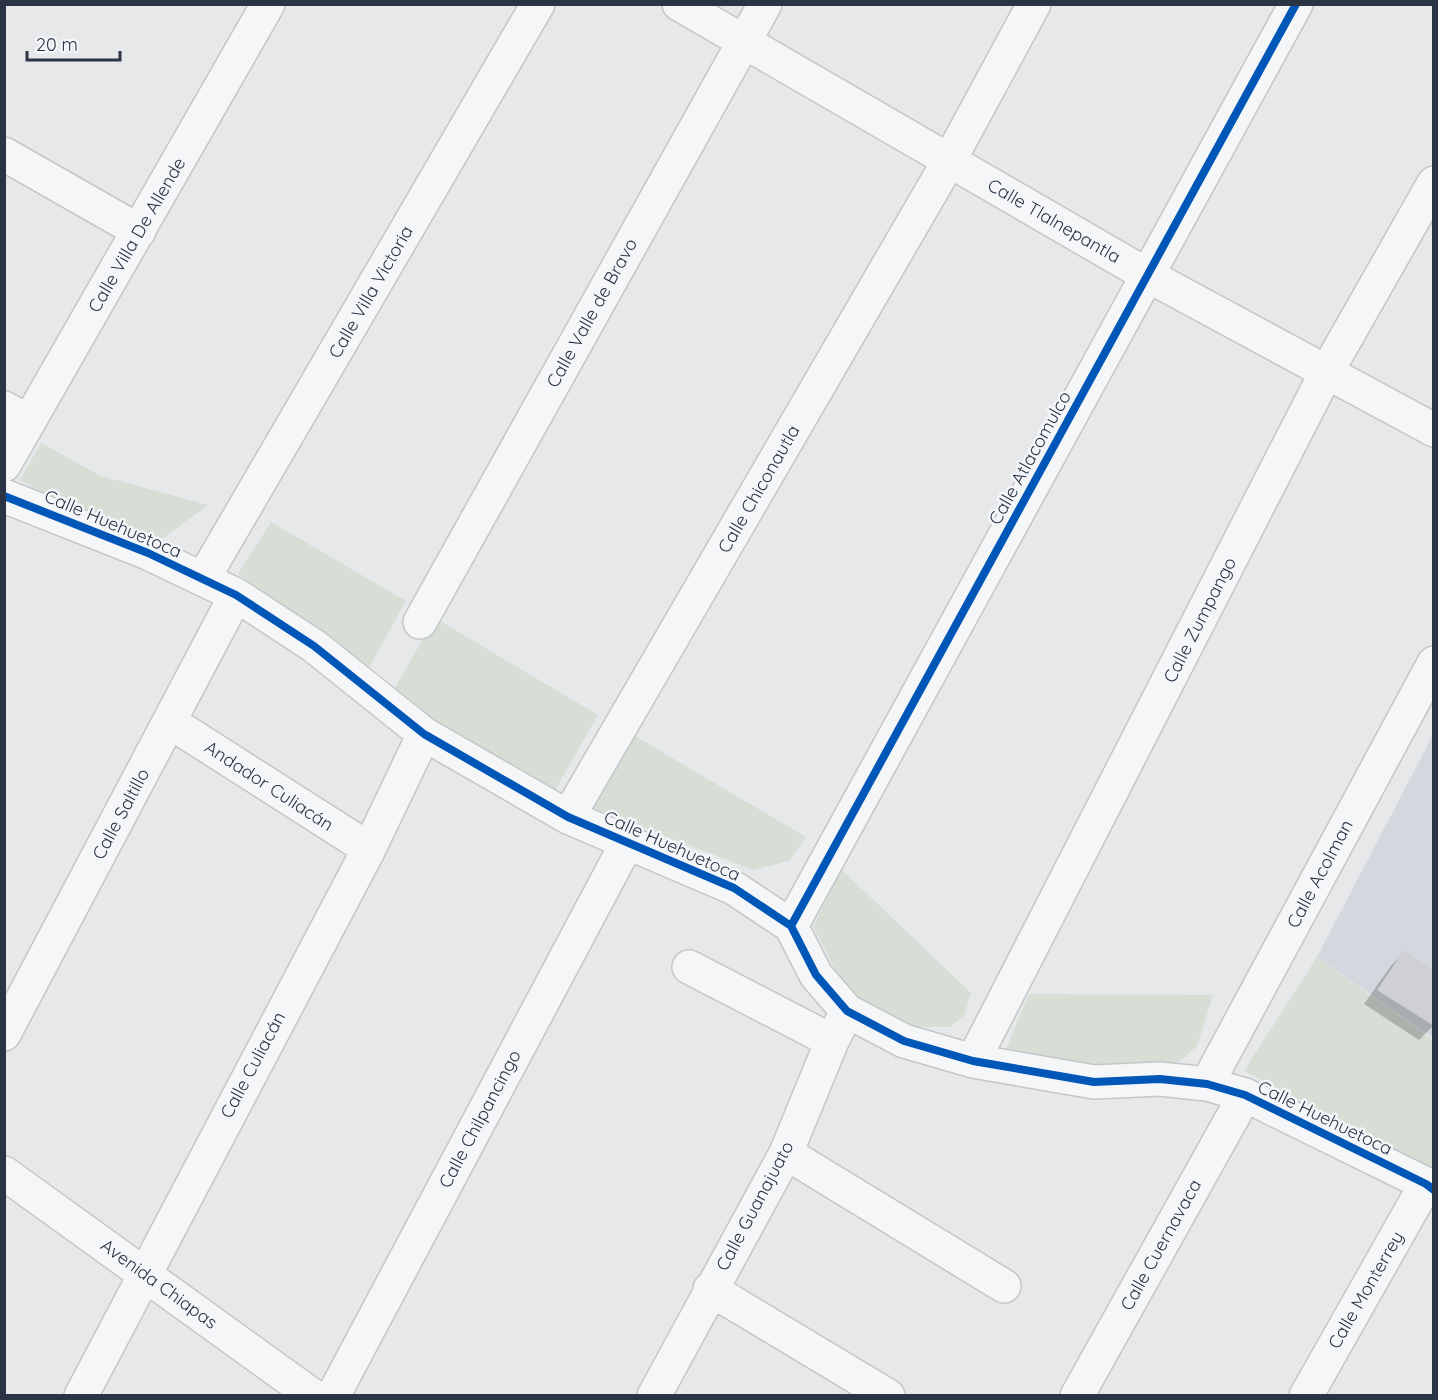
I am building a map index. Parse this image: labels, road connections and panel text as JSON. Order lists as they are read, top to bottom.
{
  "streets": {
    "street": [
      "Calle Tlalnepantla",
      "Calle Villa De Allende",
      "Calle Villa Victoria",
      "Calle Valle de Bravo",
      "Calle Atlacomulco",
      "Calle Chiconautla",
      "Calle Huehuetoca",
      "Calle Zumpango",
      "Andador Culiacán",
      "Calle Saltillo",
      "Calle Acolman",
      "Calle Culiacán",
      "Calle Chilpancingo",
      "Calle Guanajuato",
      "Calle Cuernavaca",
      "Avenida Chiapas",
      "Calle Monterrey"
    ]
  },
  "crossings": [
    ["Calle Tlalnepantla", "Calle Valle de Bravo"],
    ["Calle Tlalnepantla", "Calle Atlacomulco"],
    ["Calle Tlalnepantla", "Calle Chiconautla"],
    ["Calle Tlalnepantla", "Calle Zumpango"],
    ["Calle Villa Victoria", "Calle Huehuetoca"],
    ["Calle Atlacomulco", "Calle Huehuetoca"],
    ["Calle Chiconautla", "Calle Huehuetoca"],
    ["Calle Huehuetoca", "Calle Zumpango"],
    ["Calle Huehuetoca", "Calle Saltillo"],
    ["Calle Huehuetoca", "Calle Acolman"],
    ["Calle Huehuetoca", "Calle Culiacán"],
    ["Calle Huehuetoca", "Calle Chilpancingo"],
    ["Calle Huehuetoca", "Calle Guanajuato"],
    ["Calle Huehuetoca", "Calle Cuernavaca"],
    ["Calle Huehuetoca", "Calle Monterrey"],
    ["Andador Culiacán", "Calle Saltillo"],
    ["Andador Culiacán", "Calle Culiacán"],
    ["Calle Culiacán", "Avenida Chiapas"]
  ],
  "scale_bar": "20 m"
}
